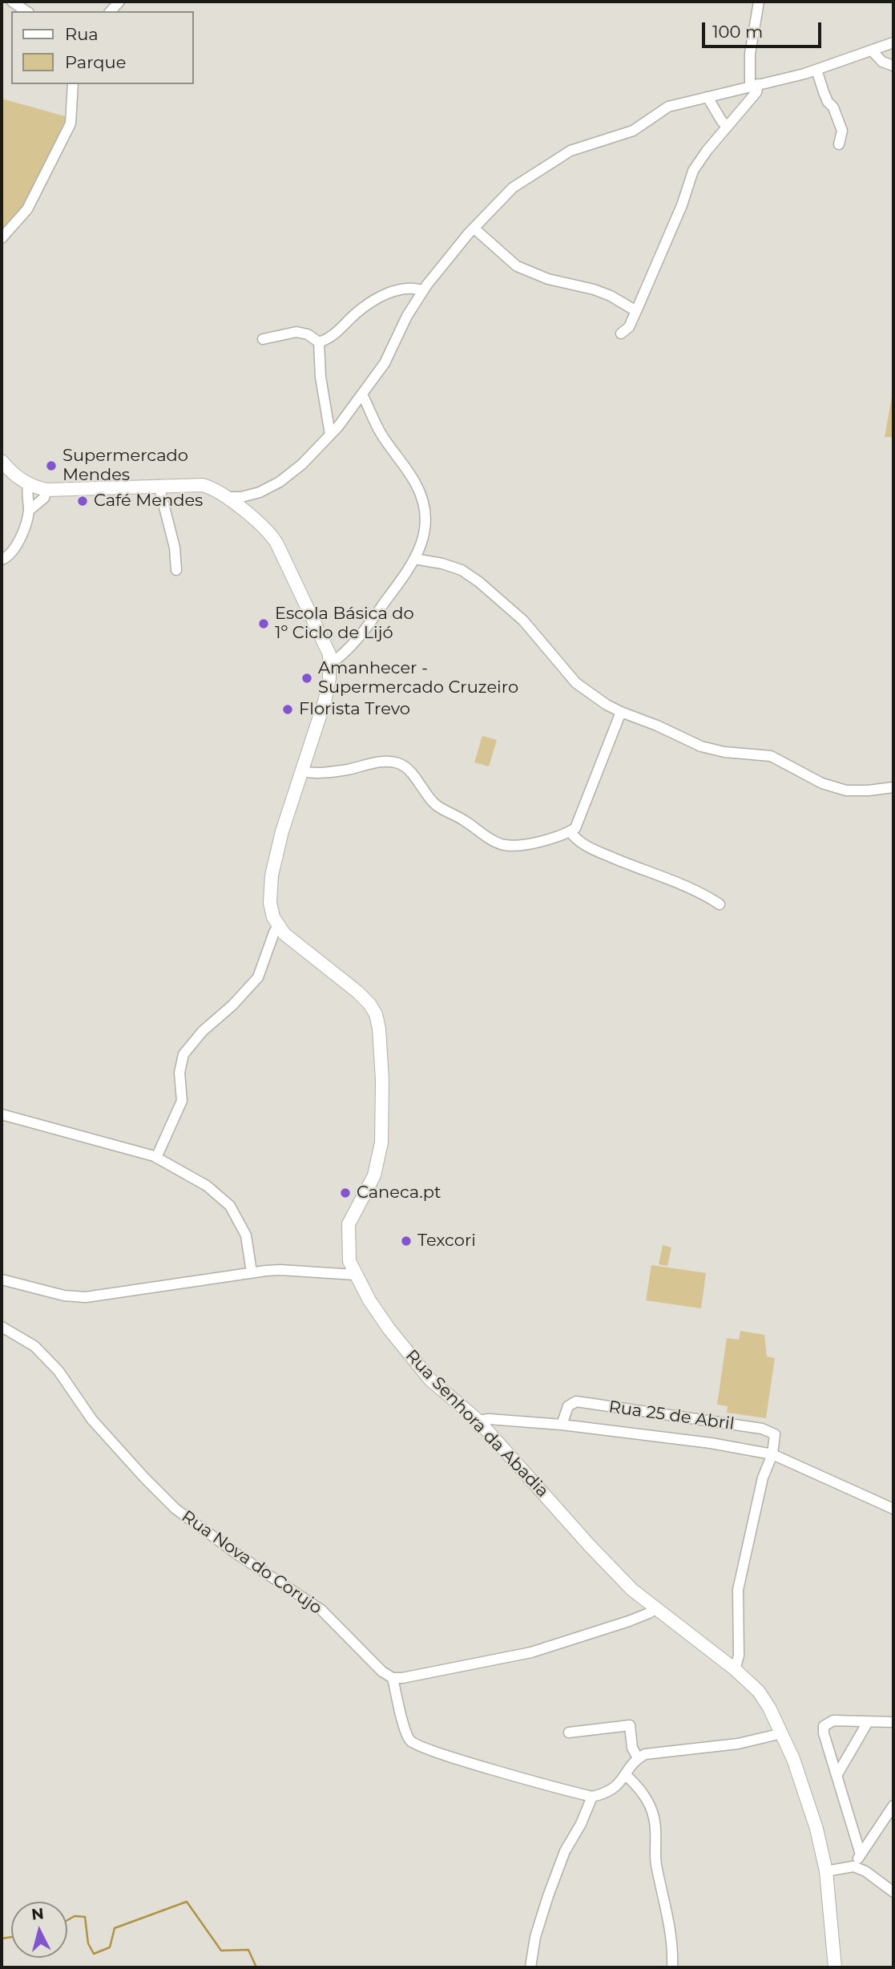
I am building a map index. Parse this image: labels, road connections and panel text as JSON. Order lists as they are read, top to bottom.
{
  "streets": {
    "main road": ["Rua Senhora da Abadia"],
    "street": ["Rua 25 de Abril", "Rua Nova do Corujo"]
  },
  "crossings": [
    ["Rua 25 de Abril", "Rua Senhora da Abadia"]
  ],
  "places": [
    "Supermercado Mendes",
    "Café Mendes",
    "Escola Básica do 1º Ciclo de Lijó",
    "Amanhecer - Supermercado Cruzeiro",
    "Florista Trevo",
    "Caneca.pt",
    "Texcori"
  ],
  "legend": ["Rua", "Parque"],
  "scale_bar": "100 m",
  "north": "top"
}
